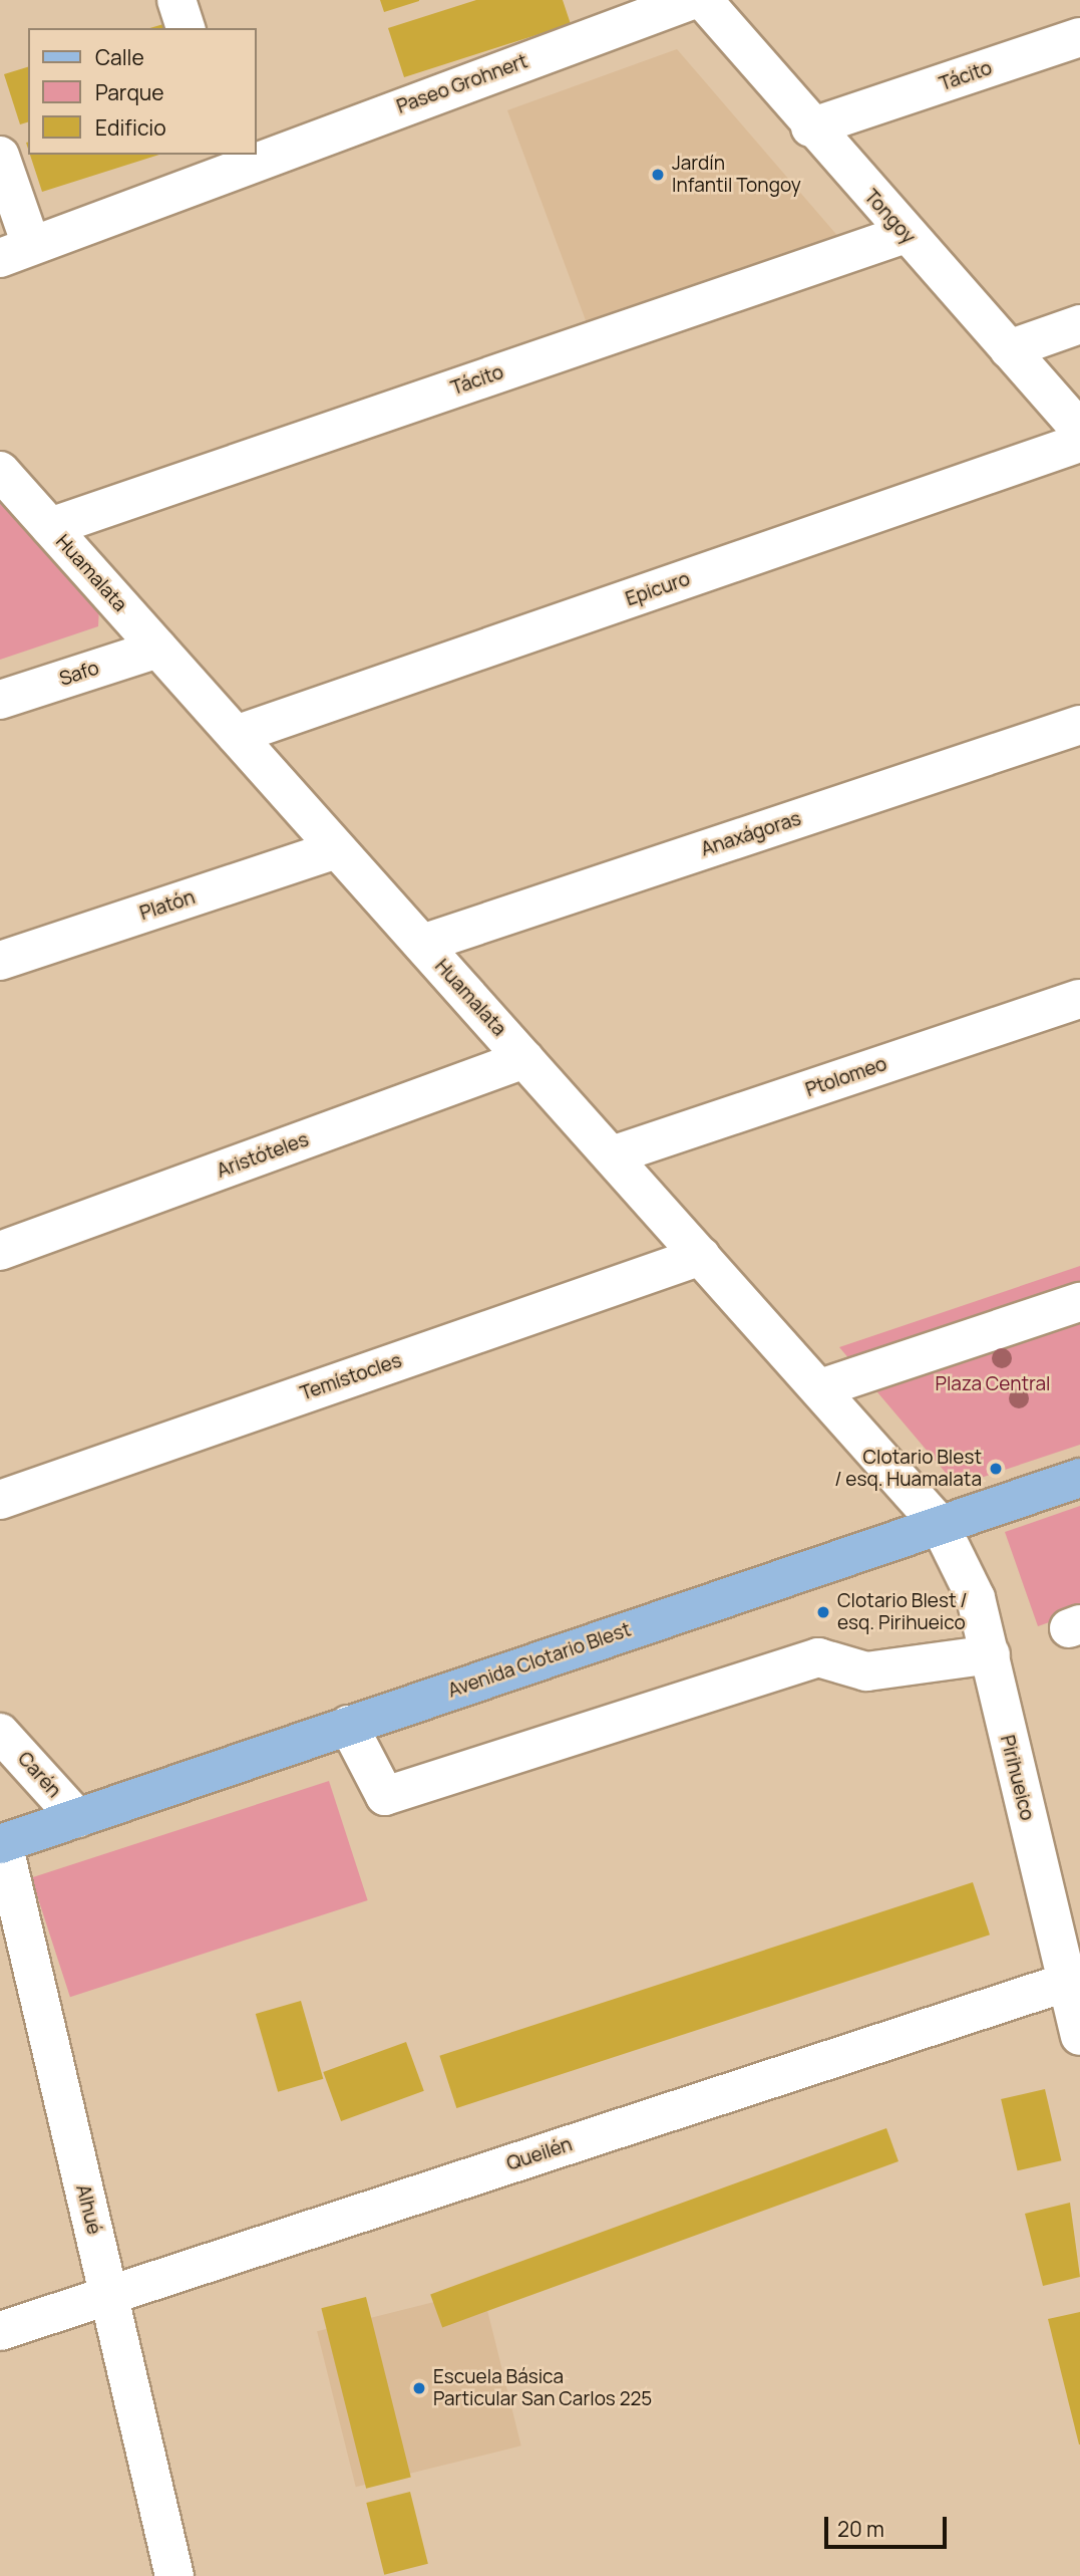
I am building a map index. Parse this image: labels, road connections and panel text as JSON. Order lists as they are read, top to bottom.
{
  "streets": {
    "main road": ["Avenida Clotario Blest"],
    "street": [
      "Tácito",
      "Paseo Grohnert",
      "Tongoy",
      "Huamalata",
      "Epicuro",
      "Safo",
      "Anaxágoras",
      "Platón",
      "Ptolomeo",
      "Aristóteles",
      "Temístocles",
      "Carén",
      "Pirihueico",
      "Queilén",
      "Alhué"
    ]
  },
  "crossings": [
    ["Tácito", "Tongoy"],
    ["Tácito", "Huamalata"],
    ["Huamalata", "Epicuro"],
    ["Huamalata", "Safo"],
    ["Huamalata", "Anaxágoras"],
    ["Huamalata", "Platón"],
    ["Huamalata", "Ptolomeo"],
    ["Huamalata", "Aristóteles"],
    ["Huamalata", "Temístocles"],
    ["Huamalata", "Avenida Clotario Blest"],
    ["Huamalata", "Pirihueico"],
    ["Avenida Clotario Blest", "Carén"],
    ["Avenida Clotario Blest", "Pirihueico"],
    ["Avenida Clotario Blest", "Alhué"],
    ["Pirihueico", "Queilén"],
    ["Queilén", "Alhué"]
  ],
  "parks": ["Plaza Central"],
  "places": [
    "Jardín Infantil Tongoy",
    "Clotario Blest / esq. Huamalata",
    "Clotario Blest / esq. Pirihueico",
    "Escuela Básica Particular San Carlos 225"
  ],
  "legend": ["Calle", "Parque", "Edificio"],
  "scale_bar": "20 m"
}
